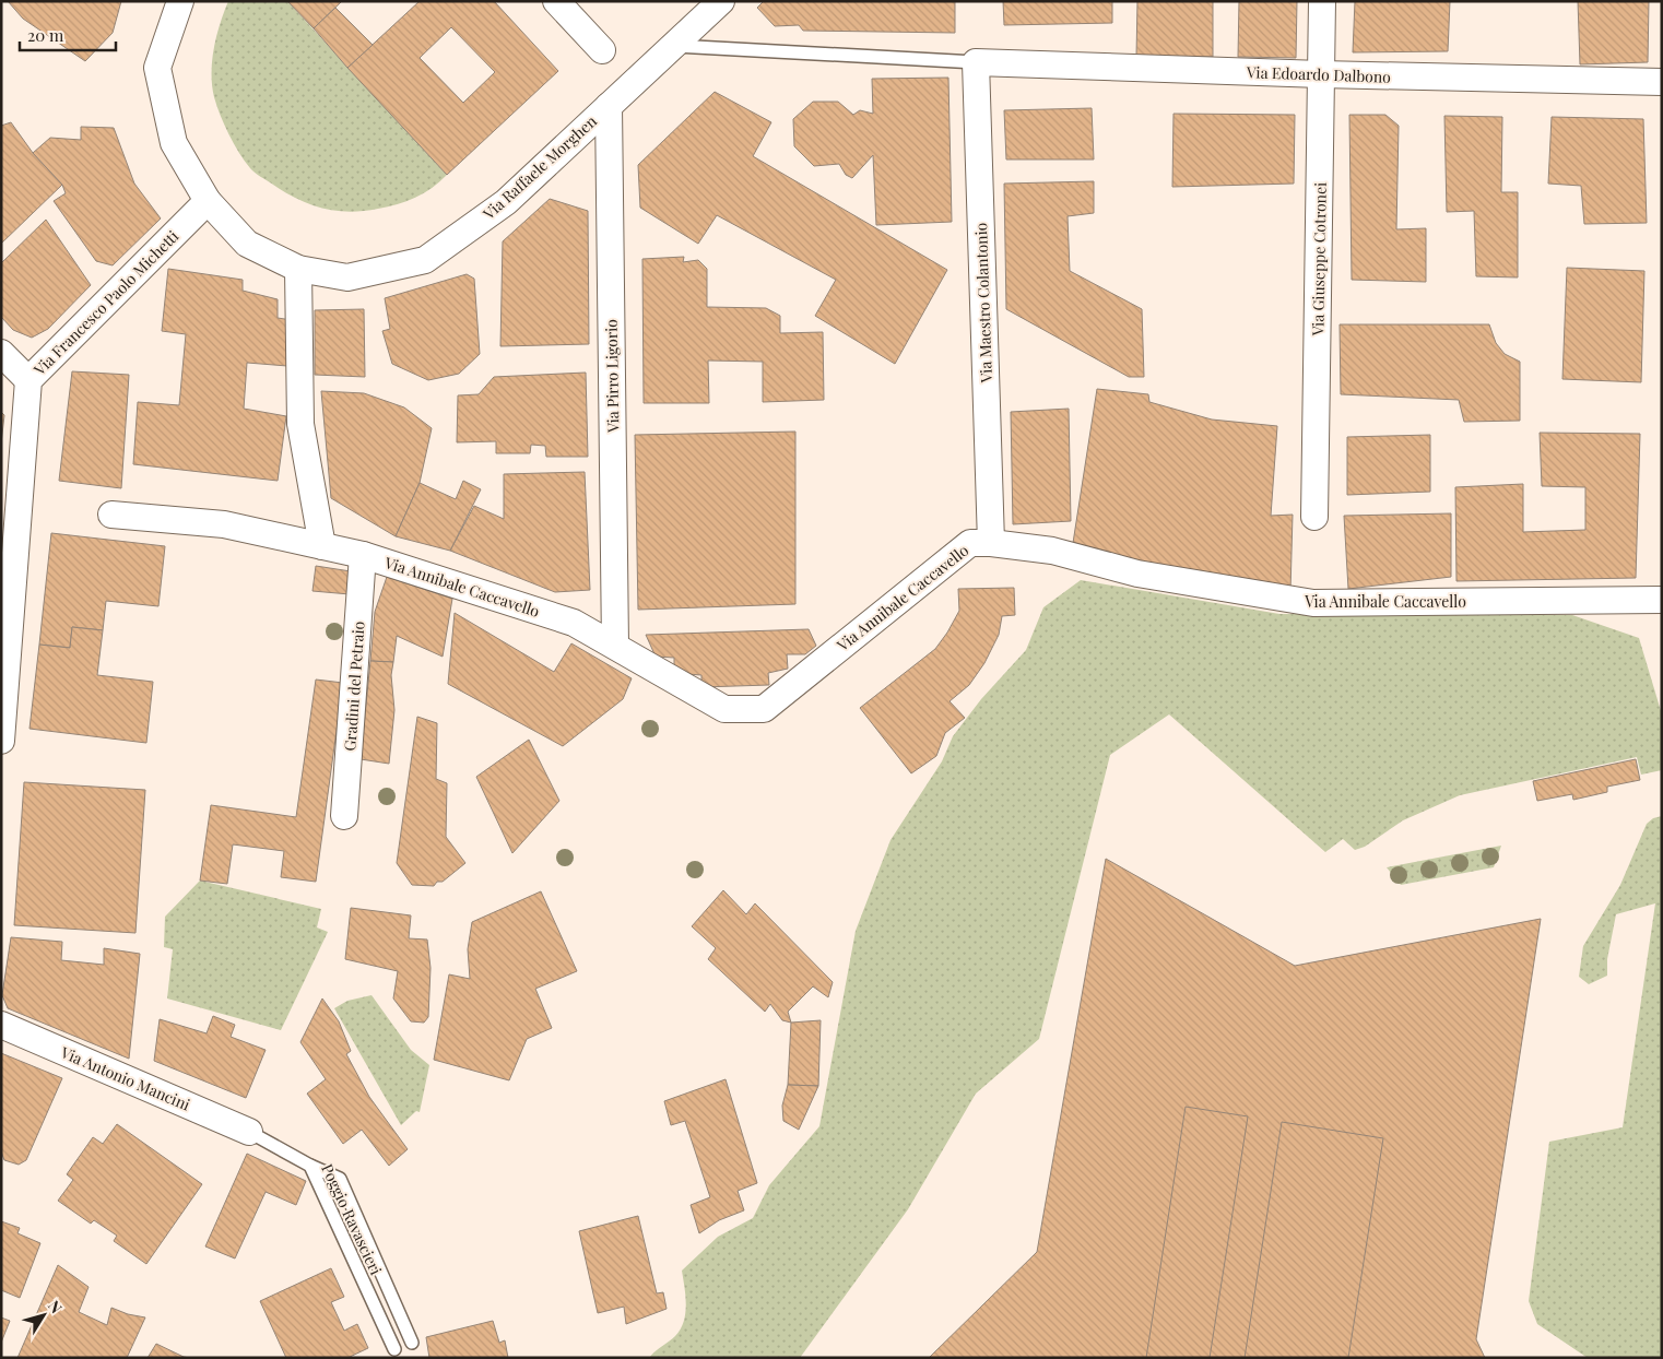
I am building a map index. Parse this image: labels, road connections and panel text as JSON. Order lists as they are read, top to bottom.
{
  "streets": {
    "street": [
      "Via Edoardo Dalbono",
      "Via Raffaele Morghen",
      "Via Giuseppe Cotronei",
      "Via Francesco Paolo Michetti",
      "Via Maestro Colantonio",
      "Via Pirro Ligorio",
      "Via Annibale Caccavello",
      "Gradini del Petraio",
      "Via Antonio Mancini"
    ],
    "lane": ["Poggio Ravascieri"]
  },
  "crossings": [
    ["Via Edoardo Dalbono", "Via Giuseppe Cotronei"],
    ["Via Edoardo Dalbono", "Via Maestro Colantonio"],
    ["Via Raffaele Morghen", "Via Francesco Paolo Michetti"],
    ["Via Raffaele Morghen", "Via Pirro Ligorio"],
    ["Via Maestro Colantonio", "Via Annibale Caccavello"],
    ["Via Pirro Ligorio", "Via Annibale Caccavello"],
    ["Via Annibale Caccavello", "Gradini del Petraio"],
    ["Via Antonio Mancini", "Poggio Ravascieri"]
  ],
  "scale_bar": "20 m",
  "north": "top right"
}
